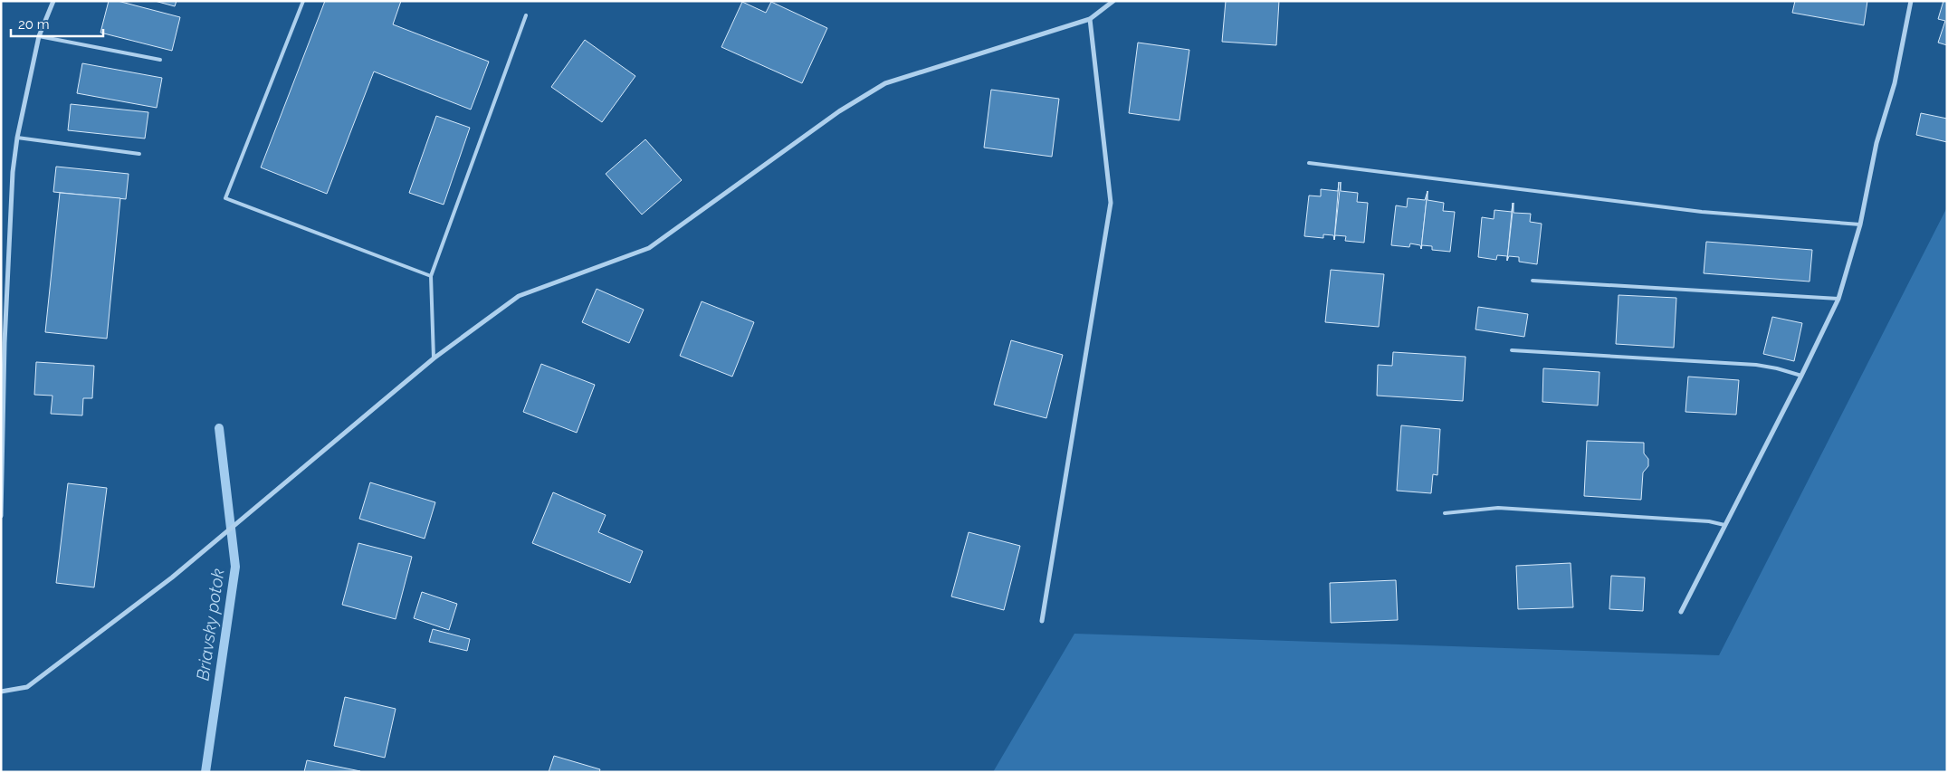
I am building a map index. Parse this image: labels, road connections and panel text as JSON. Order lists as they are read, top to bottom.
{
  "water": ["Briavsky potok"],
  "scale_bar": "20 m"
}
